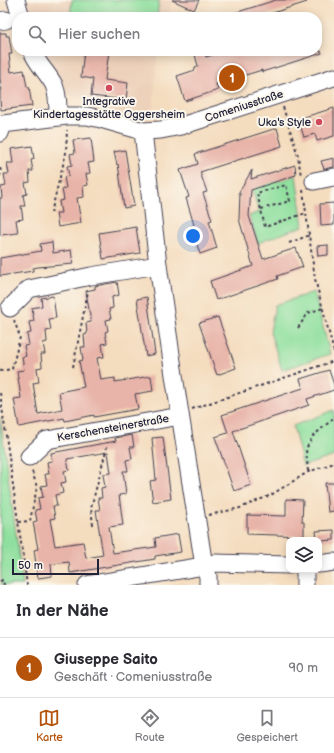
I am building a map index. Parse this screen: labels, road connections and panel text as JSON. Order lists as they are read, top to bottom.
{
  "streets": {
    "street": ["Comeniusstraße", "Kerschensteinerstraße"]
  },
  "crossings": [
    ["Comeniusstraße", "Kerschensteinerstraße"]
  ],
  "places": ["Integrative Kindertagesstätte Oggersheim", "Uka's Style"],
  "scale_bar": "50 m",
  "page": {
    "search": "Hier suchen",
    "pins": "1",
    "scale": "50 m",
    "heading": "In der Nähe",
    "list": [
      {
        "mark": "1",
        "name": "Giuseppe Saito",
        "note": "Geschäft · Comeniusstraße",
        "value": "90 m"
      }
    ],
    "nav": ["Karte", "Route", "Gespeichert"]
  }
}
